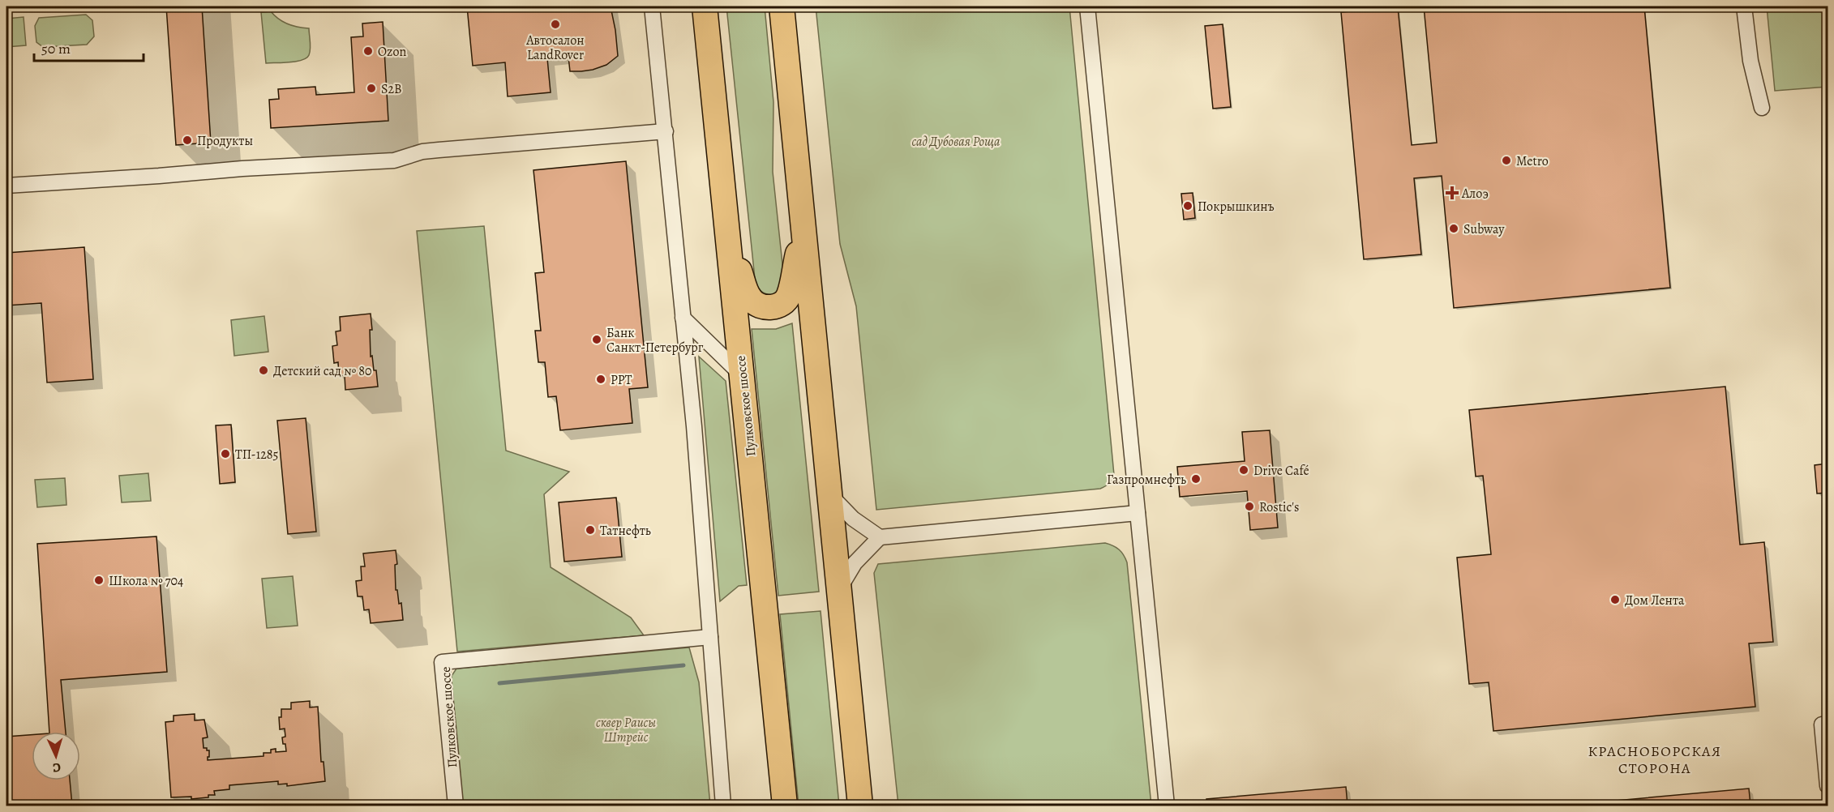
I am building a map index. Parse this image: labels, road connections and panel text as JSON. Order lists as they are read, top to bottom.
{
  "streets": {
    "main road": ["Пулковское шоссе"]
  },
  "districts": ["КРАСНОБОРСКАЯ СТОРОНА"],
  "parks": ["сад Дубовая Роща", "сквер Раисы Штрейс"],
  "places": {
    "other": [
      "Автосалон LandRover",
      "Ozon",
      "S2B",
      "Продукты",
      "Metro",
      "Покрышкинъ",
      "Subway",
      "Банк Санкт-Петербург",
      "Детский сад № 80",
      "РРТ",
      "ТП-1285",
      "Drive Café",
      "Газпромнефть",
      "Rostic's",
      "Татнефть",
      "Школа № 704",
      "Дом Лента"
    ],
    "health": ["Алоэ"]
  },
  "scale_bar": "50 m",
  "north": "bottom"
}
